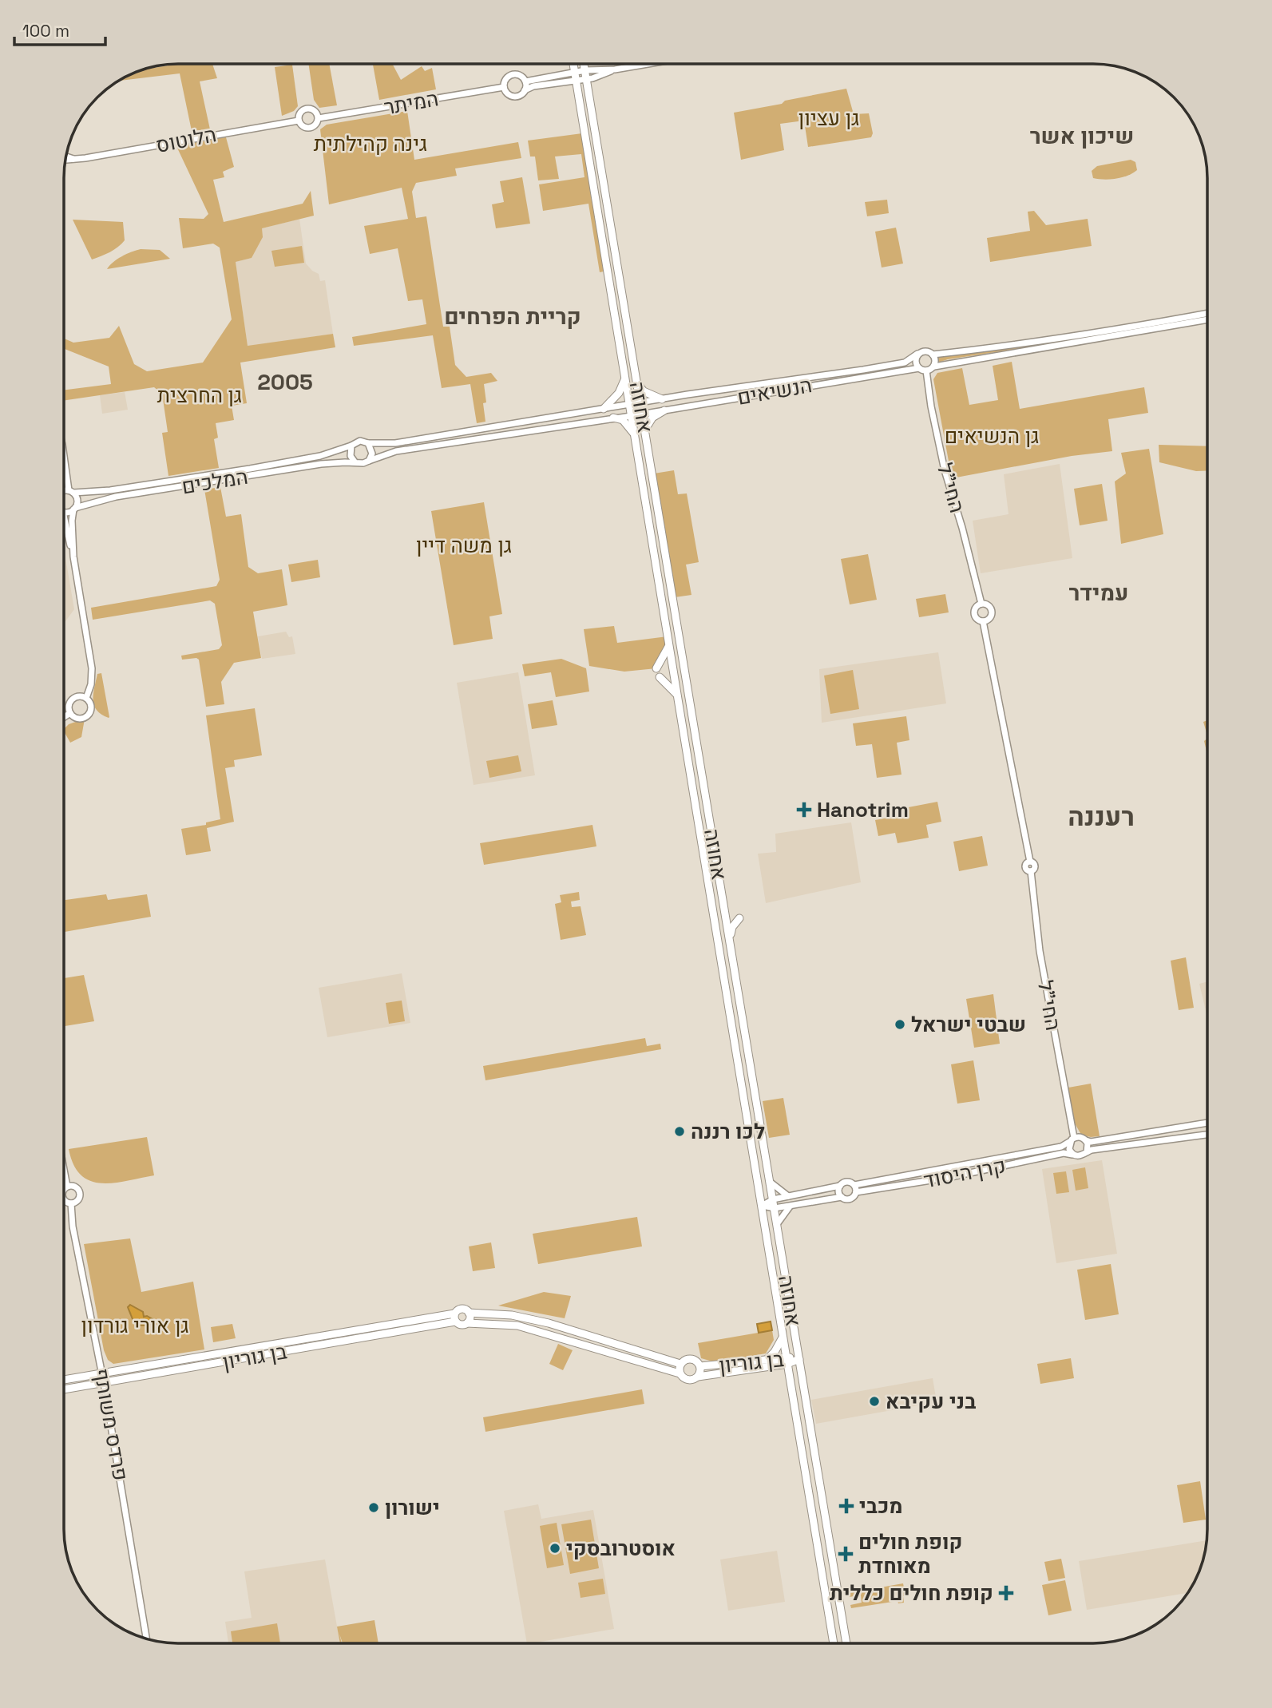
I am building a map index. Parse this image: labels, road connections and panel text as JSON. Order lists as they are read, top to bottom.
{
  "streets": {
    "main road": ["אחוזה", "בן גוריון"],
    "street": [
      "המיתר",
      "הלוטוס",
      "הנשיאים",
      "המלכים",
      "החי\"ל",
      "קרן היסוד",
      "פרדס משותף"
    ]
  },
  "crossings": [
    ["המיתר", "הלוטוס"],
    ["הנשיאים", "אחוזה"],
    ["הנשיאים", "החי\"ל"],
    ["אחוזה", "בן גוריון"],
    ["החי\"ל", "קרן היסוד"],
    ["בן גוריון", "פרדס משותף"]
  ],
  "districts": [
    "שיכון אשר",
    "קריית הפרחים",
    "2005",
    "עמידר",
    "רעננה"
  ],
  "parks": [
    "גן עציון",
    "גינה קהילתית",
    "גן החרצית",
    "גן הנשיאים",
    "גן משה דיין",
    "גן אורי גורדון"
  ],
  "places": {
    "health": [
      "Hanotrim",
      "מכבי",
      "קופת חולים מאוחדת",
      "קופת חולים כללית"
    ],
    "other": [
      "שבטי ישראל",
      "לכו רננה",
      "בני עקיבא",
      "ישורון",
      "אוסטרובסקי"
    ]
  },
  "scale_bar": "100 m"
}
